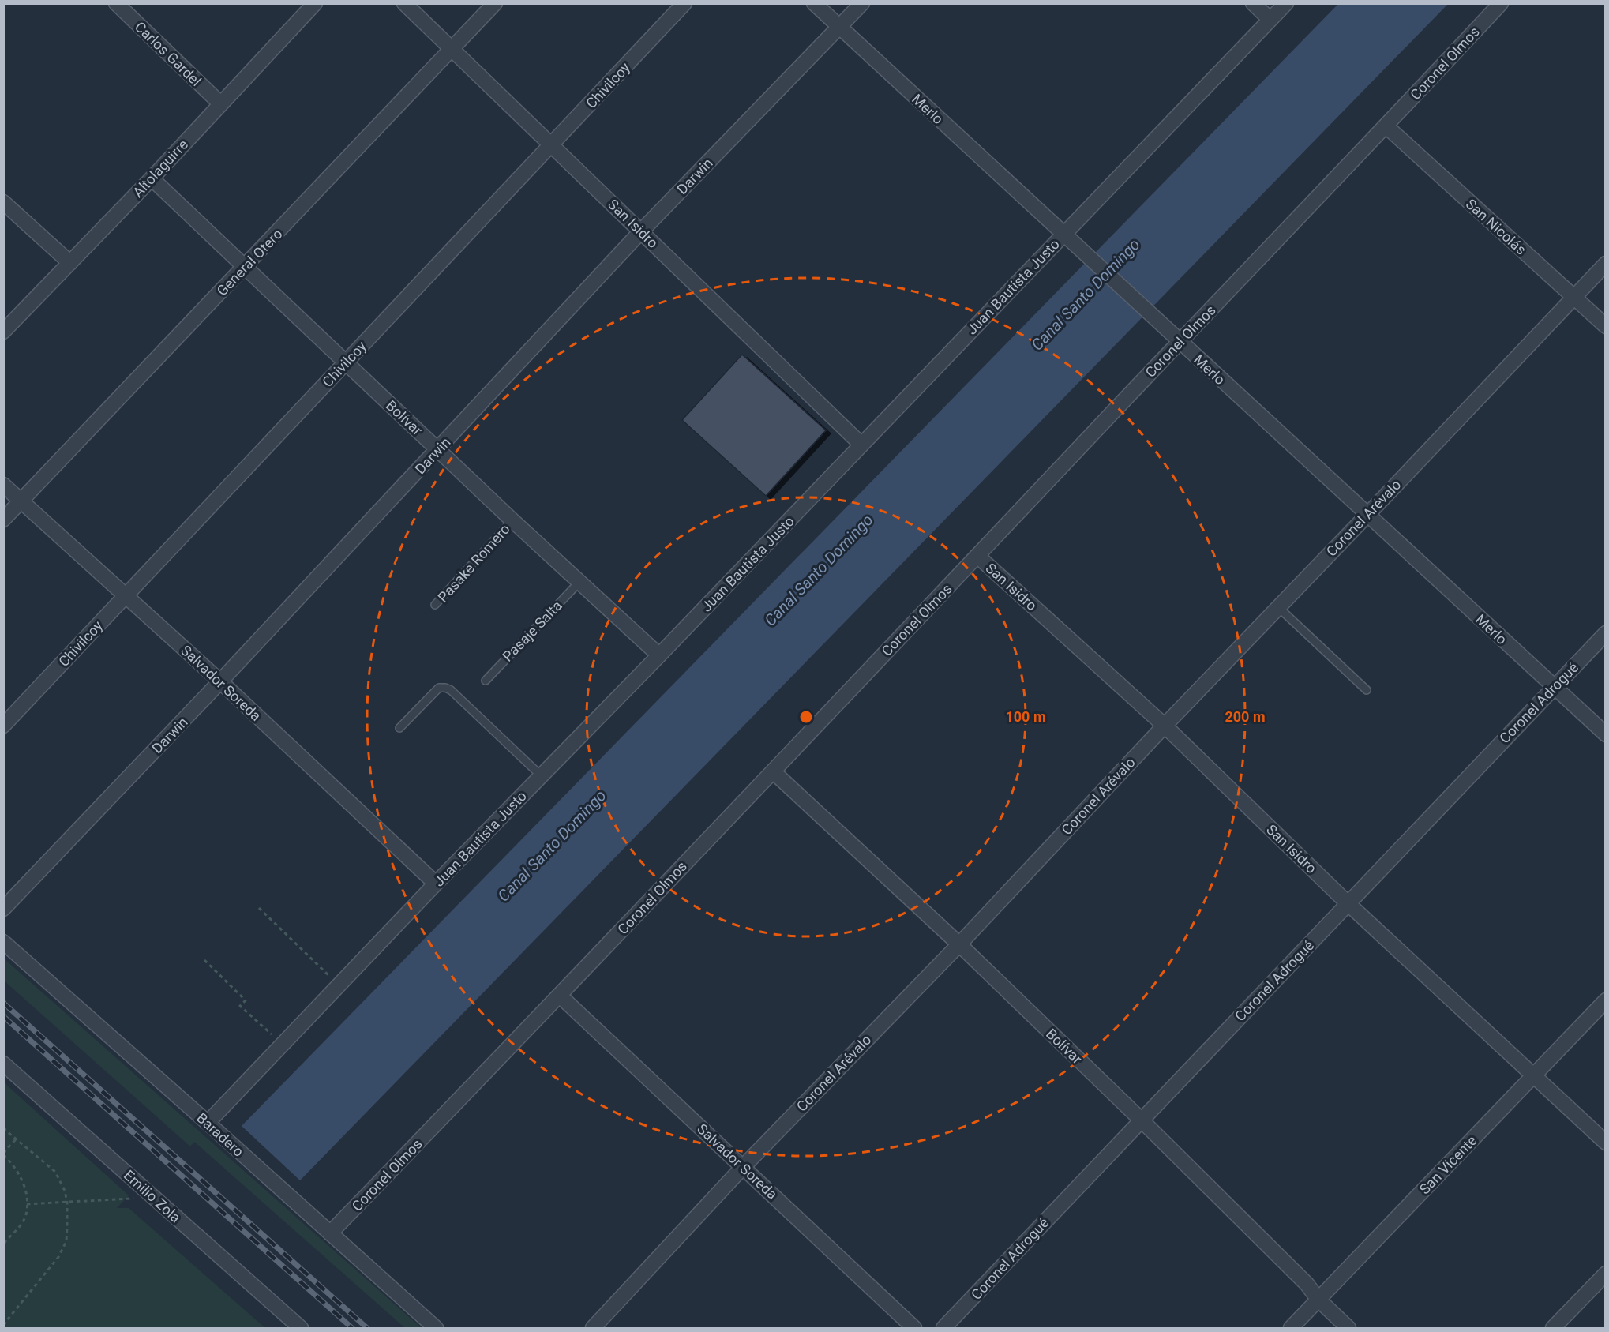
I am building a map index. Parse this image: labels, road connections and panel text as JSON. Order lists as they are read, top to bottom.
{
  "streets": {
    "street": [
      "Carlos Gardel",
      "Coronel Olmos",
      "Chivilcoy",
      "Merlo",
      "Altolaguirre",
      "Darwin",
      "San Isidro",
      "San Nicolás",
      "General Otero",
      "Juan Bautista Justo",
      "Bolívar",
      "Coronel Arévalo",
      "Salvador Soreda",
      "Coronel Adrogué",
      "Baradero",
      "San Vicente",
      "Emilio Zola"
    ],
    "lane": ["Pasake Romero", "Pasaje Salta"]
  },
  "crossings": [
    ["Carlos Gardel", "Altolaguirre"],
    ["Coronel Olmos", "Merlo"],
    ["Coronel Olmos", "San Isidro"],
    ["Coronel Olmos", "San Nicolás"],
    ["Coronel Olmos", "Bolívar"],
    ["Coronel Olmos", "Salvador Soreda"],
    ["Coronel Olmos", "Baradero"],
    ["Chivilcoy", "San Isidro"],
    ["Chivilcoy", "Bolívar"],
    ["Chivilcoy", "Salvador Soreda"],
    ["Merlo", "Darwin"],
    ["Merlo", "Juan Bautista Justo"],
    ["Merlo", "Coronel Arévalo"],
    ["Merlo", "Coronel Adrogué"],
    ["Altolaguirre", "Bolívar"],
    ["Darwin", "San Isidro"],
    ["Darwin", "Bolívar"],
    ["Darwin", "Salvador Soreda"],
    ["San Isidro", "General Otero"],
    ["San Isidro", "Juan Bautista Justo"],
    ["San Isidro", "Coronel Arévalo"],
    ["San Isidro", "Coronel Adrogué"],
    ["San Isidro", "San Vicente"],
    ["San Nicolás", "Coronel Arévalo"],
    ["General Otero", "Bolívar"],
    ["General Otero", "Salvador Soreda"],
    ["Juan Bautista Justo", "Bolívar"],
    ["Juan Bautista Justo", "Salvador Soreda"],
    ["Juan Bautista Justo", "Baradero"],
    ["Bolívar", "Coronel Arévalo"],
    ["Bolívar", "Pasake Romero"],
    ["Bolívar", "Pasaje Salta"],
    ["Bolívar", "Coronel Adrogué"],
    ["Bolívar", "San Vicente"],
    ["Coronel Arévalo", "Salvador Soreda"]
  ],
  "water": ["Canal Santo Domingo"],
  "rings": ["100 m", "200 m"]
}
